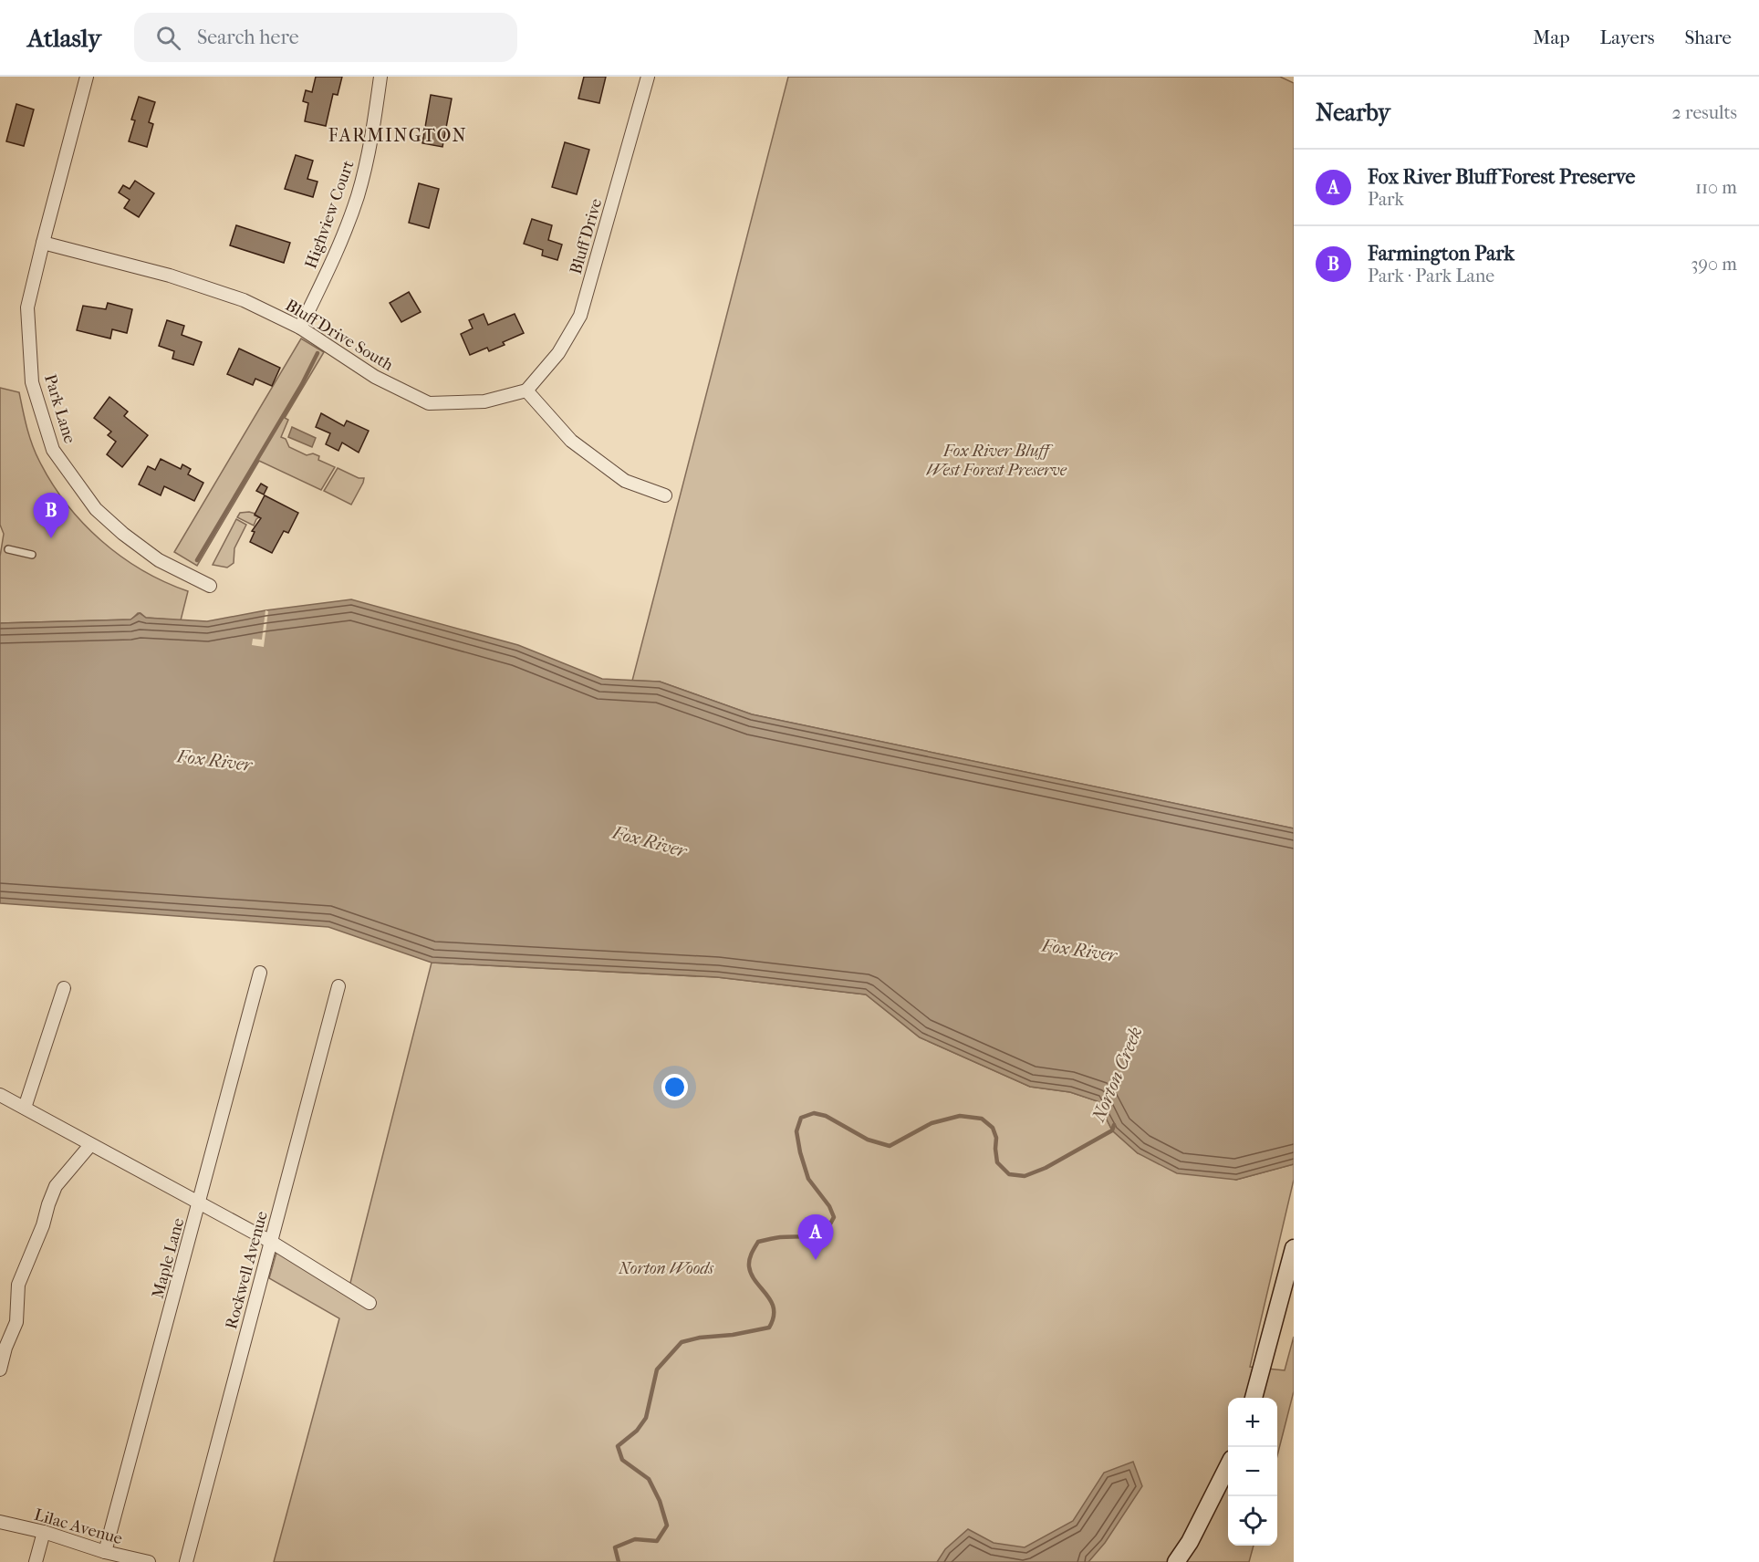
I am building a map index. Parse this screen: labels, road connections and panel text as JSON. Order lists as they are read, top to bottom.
{
  "streets": {
    "street": [
      "Highview Court",
      "Bluff Drive",
      "Bluff Drive South",
      "Park Lane",
      "Maple Lane",
      "Rockwell Avenue",
      "Lilac Avenue"
    ]
  },
  "crossings": [
    ["Highview Court", "Bluff Drive South"],
    ["Bluff Drive", "Bluff Drive South"],
    ["Bluff Drive South", "Park Lane"],
    ["Maple Lane", "Lilac Avenue"]
  ],
  "districts": ["FARMINGTON"],
  "water": ["Fox River", "Norton Creek"],
  "parks": ["Fox River Bluff West Forest Preserve", "Norton Woods"],
  "page": {
    "header": "Atlasly",
    "search": "Search here",
    "nav": ["Map", "Layers", "Share"],
    "heading": ["Nearby", "2 results"],
    "list": [
      {
        "mark": "A",
        "name": "Fox River Bluff Forest Preserve",
        "note": "Park",
        "value": "110 m"
      },
      {
        "mark": "B",
        "name": "Farmington Park",
        "note": "Park · Park Lane",
        "value": "390 m"
      }
    ],
    "pins": ["B", "A"],
    "map_buttons": ["+", "−"]
  }
}
